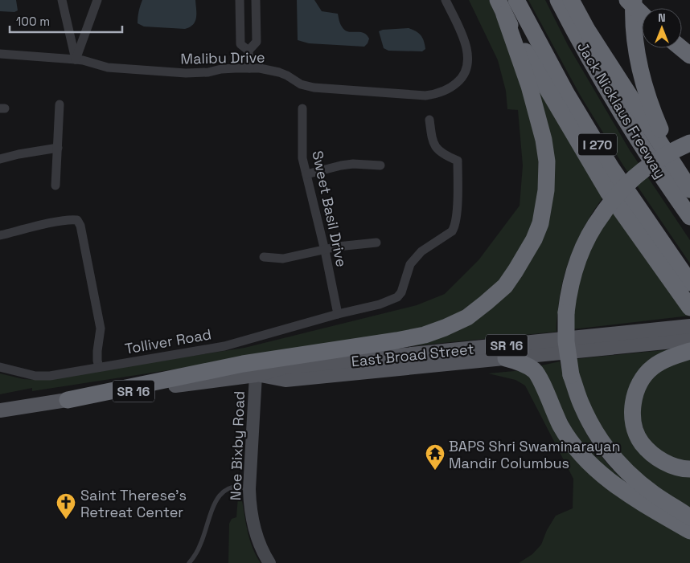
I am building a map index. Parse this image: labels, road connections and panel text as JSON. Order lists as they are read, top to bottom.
{
  "streets": {
    "highway": ["Jack Nicklaus Freeway", "I 270"],
    "main road": ["SR 16", "East Broad Street"],
    "street": [
      "Malibu Drive",
      "Sweet Basil Drive",
      "Tolliver Road",
      "Noe Bixby Road"
    ]
  },
  "crossings": [
    ["Sweet Basil Drive", "Tolliver Road"],
    ["East Broad Street", "Noe Bixby Road"]
  ],
  "places": {
    "temple": ["BAPS Shri Swaminarayan Mandir Columbus"],
    "church": ["Saint Therese's Retreat Center"]
  },
  "scale_bar": "100 m",
  "north": "top"
}
